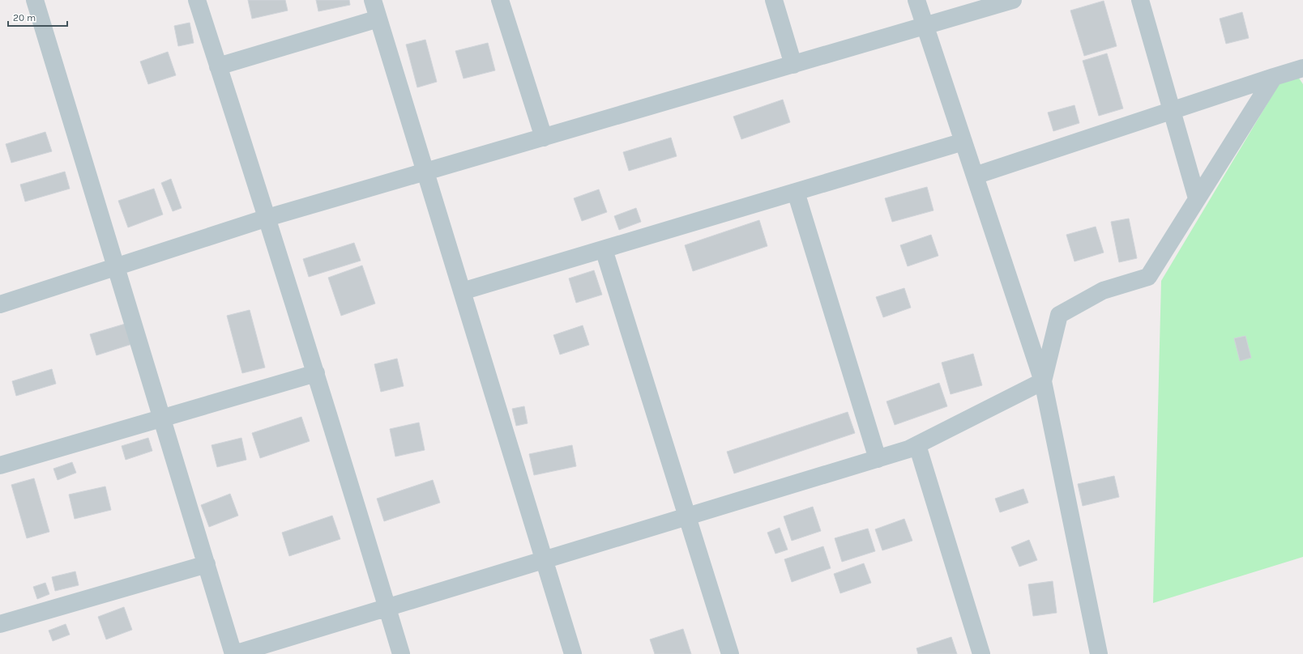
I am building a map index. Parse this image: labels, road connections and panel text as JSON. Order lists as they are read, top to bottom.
{
  "scale_bar": "20 m"
}
